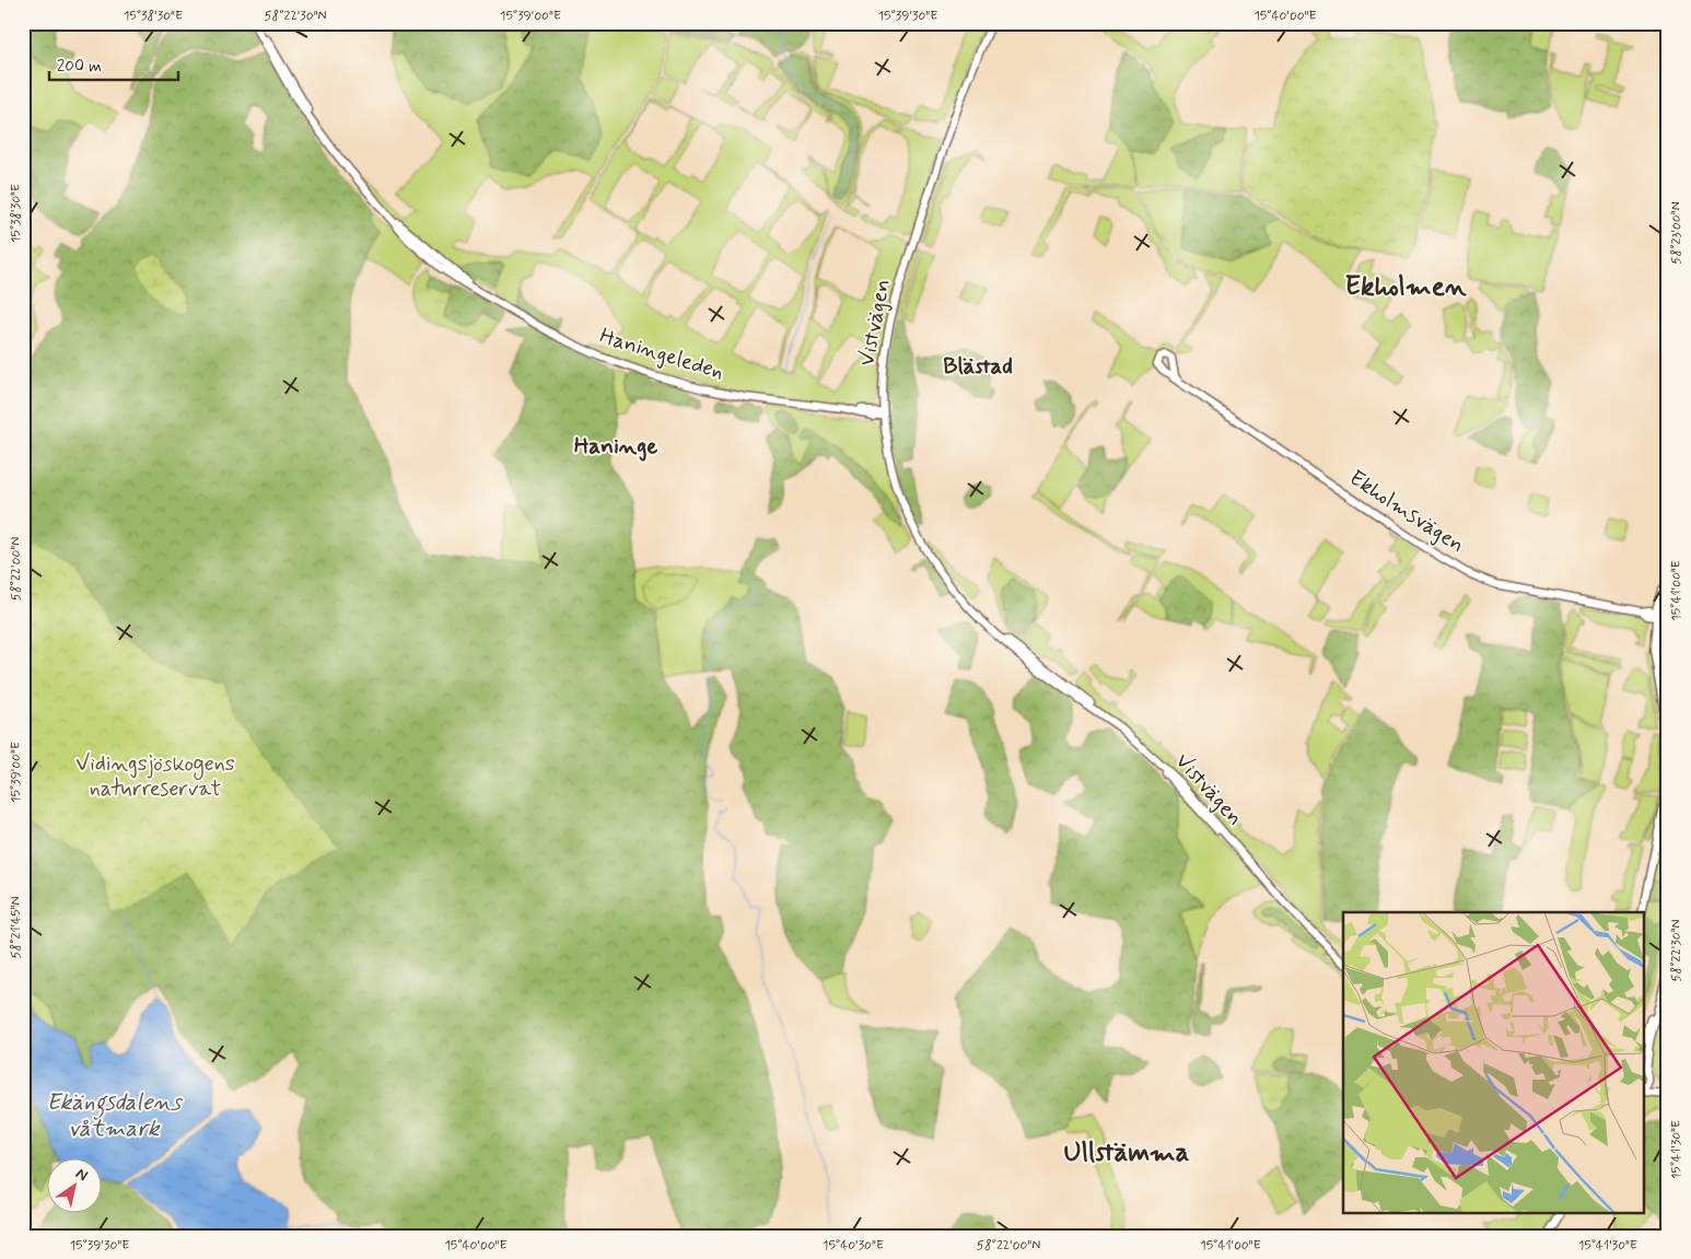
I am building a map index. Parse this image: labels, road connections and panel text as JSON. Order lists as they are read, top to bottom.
{
  "streets": {
    "main road": ["Vistvägen", "Haningeleden", "Ekholmsvägen"]
  },
  "crossings": [
    ["Vistvägen", "Haningeleden"]
  ],
  "districts": [
    "Ekholmen",
    "Blästad",
    "Haninge",
    "Ullstämma"
  ],
  "water": ["Ekängsdalens våtmark"],
  "parks": ["Vidingsjöskogens naturreservat"],
  "scale_bar": "200 m",
  "north": "top right",
  "coordinates": [
    "15°38'30\"E",
    "58°22'30\"N",
    "15°39'00\"E",
    "15°39'30\"E",
    "15°40'00\"E",
    "58°23'00\"N",
    "58°22'00\"N",
    "15°41'00\"E",
    "58°21'45\"N",
    "15°41'30\"E",
    "15°40'30\"E"
  ]
}
